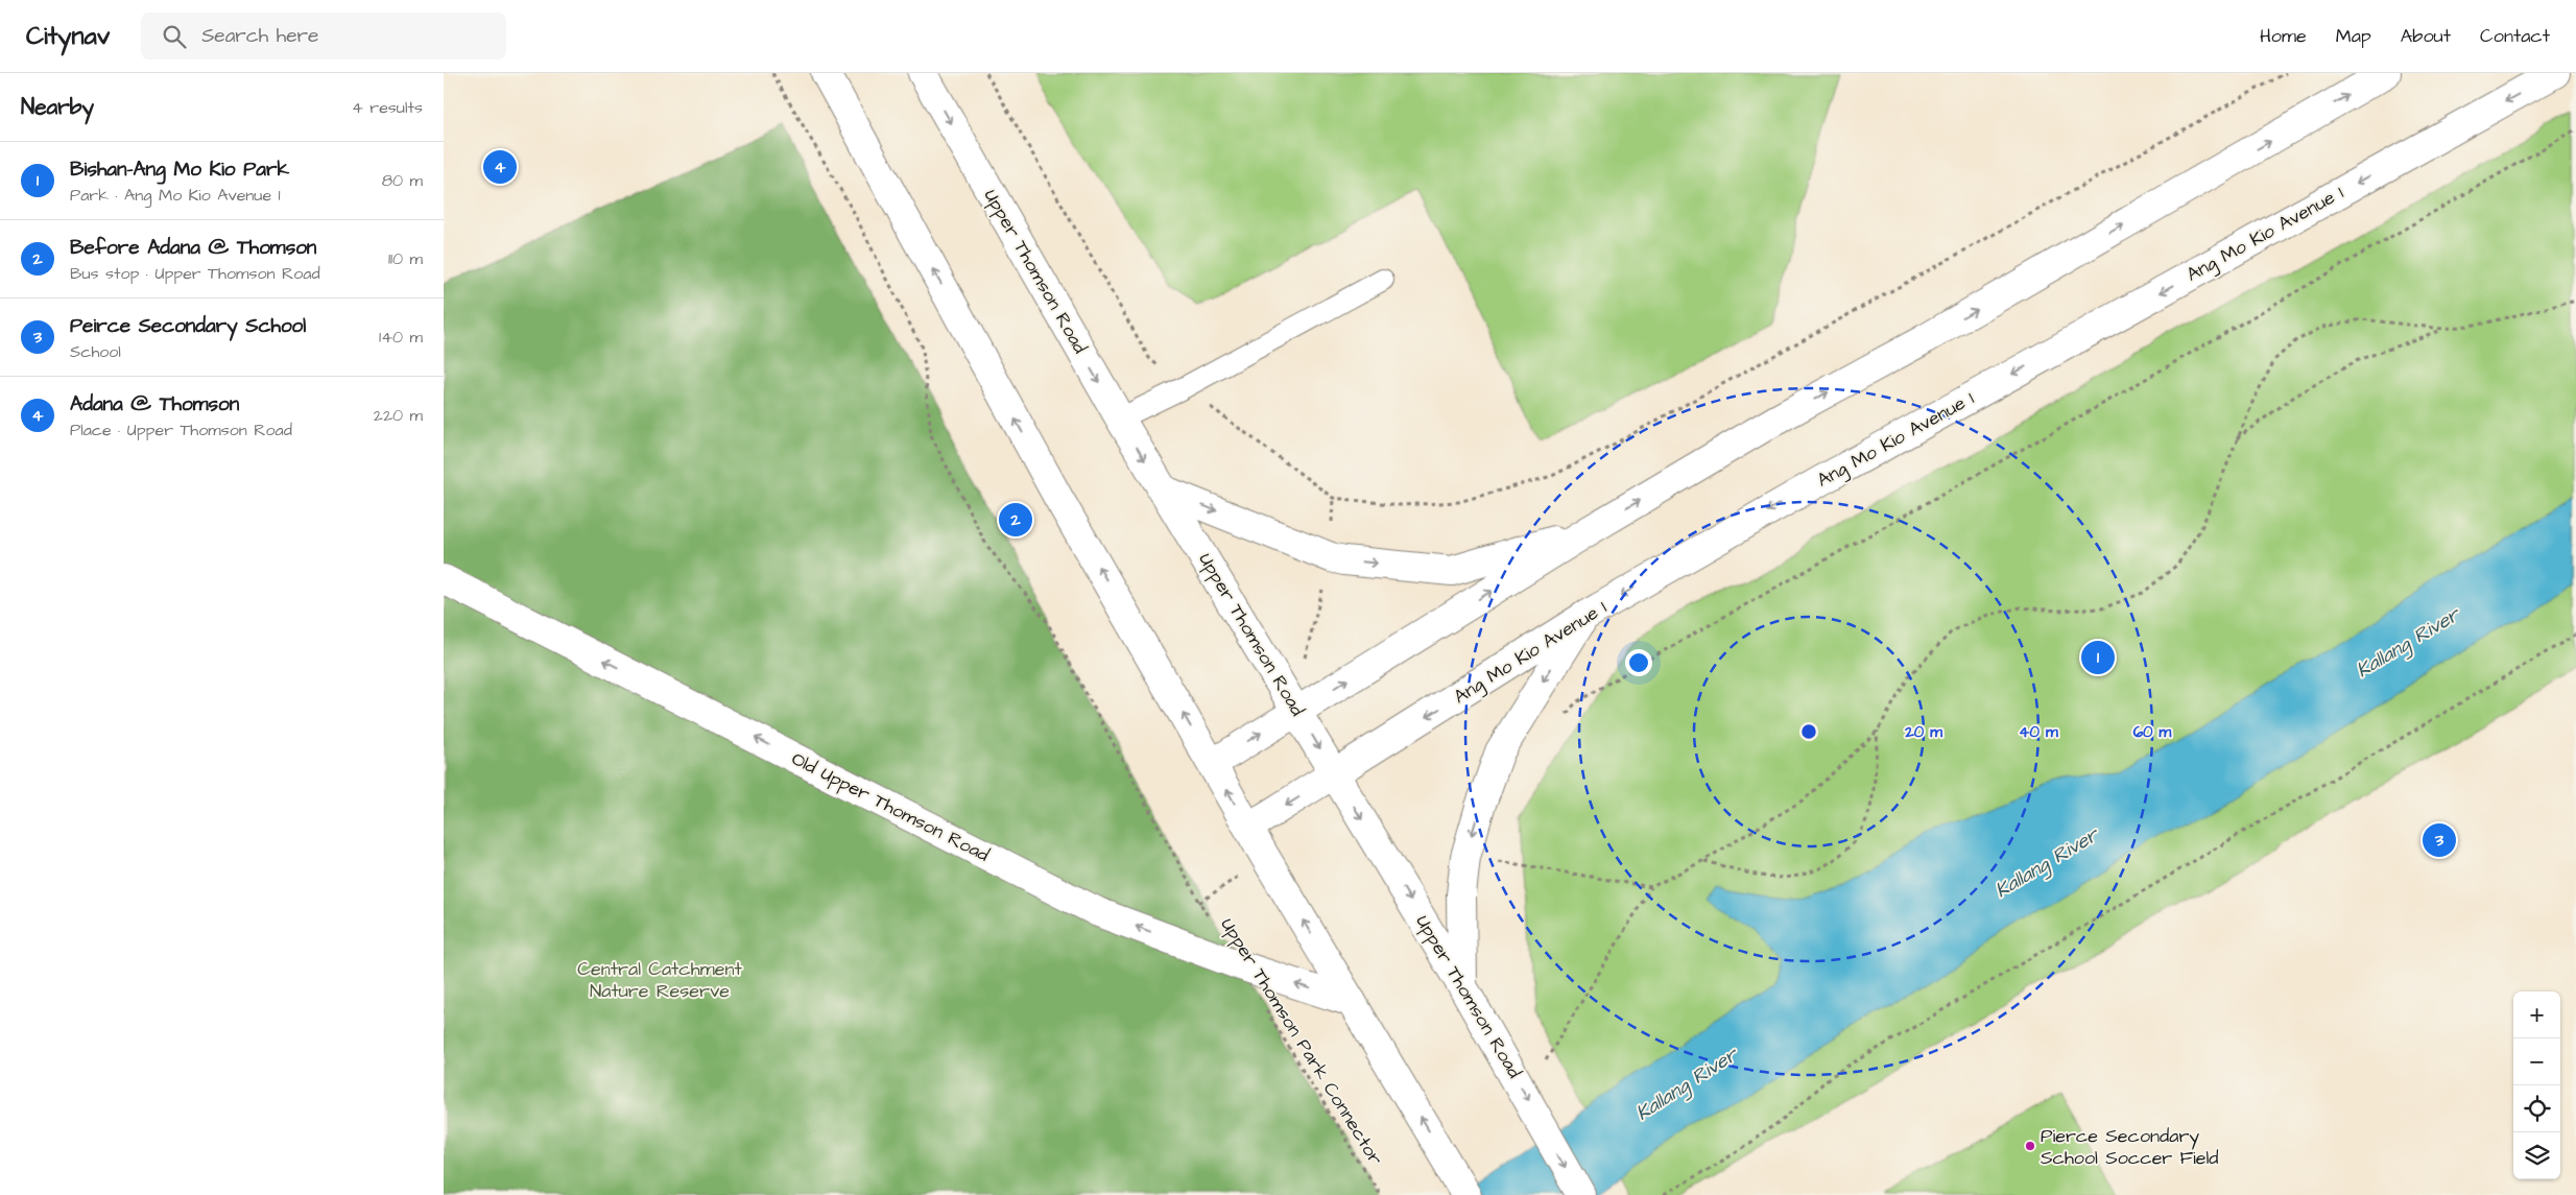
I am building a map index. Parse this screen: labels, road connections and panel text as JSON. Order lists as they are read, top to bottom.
{
  "streets": {
    "main road": ["Ang Mo Kio Avenue 1", "Upper Thomson Road", "Old Upper Thomson Road"],
    "path": ["Upper Thomson Park Connector"]
  },
  "crossings": [
    ["Ang Mo Kio Avenue 1", "Upper Thomson Road"],
    ["Old Upper Thomson Road", "Upper Thomson Park Connector"]
  ],
  "one_way": ["Old Upper Thomson Road"],
  "water": ["Kallang River"],
  "parks": ["Central Catchment Nature Reserve"],
  "places": ["Pierce Secondary School Soccer Field"],
  "page": {
    "header": "Citynav",
    "search": "Search here",
    "nav": [
      "Home",
      "Map",
      "About",
      "Contact"
    ],
    "heading": ["Nearby", "4 results"],
    "list": [
      {
        "mark": "1",
        "name": "Bishan-Ang Mo Kio Park",
        "note": "Park · Ang Mo Kio Avenue 1",
        "value": "80 m"
      },
      {
        "mark": "2",
        "name": "Before Adana @ Thomson",
        "note": "Bus stop · Upper Thomson Road",
        "value": "110 m"
      },
      {
        "mark": "3",
        "name": "Peirce Secondary School",
        "note": "School",
        "value": "140 m"
      },
      {
        "mark": "4",
        "name": "Adana @ Thomson",
        "note": "Place · Upper Thomson Road",
        "value": "220 m"
      }
    ],
    "pins": [
      "4",
      "2",
      "1",
      "3"
    ],
    "map_buttons": ["+", "−"]
  },
  "rings": ["20 m", "40 m", "60 m"]
}
